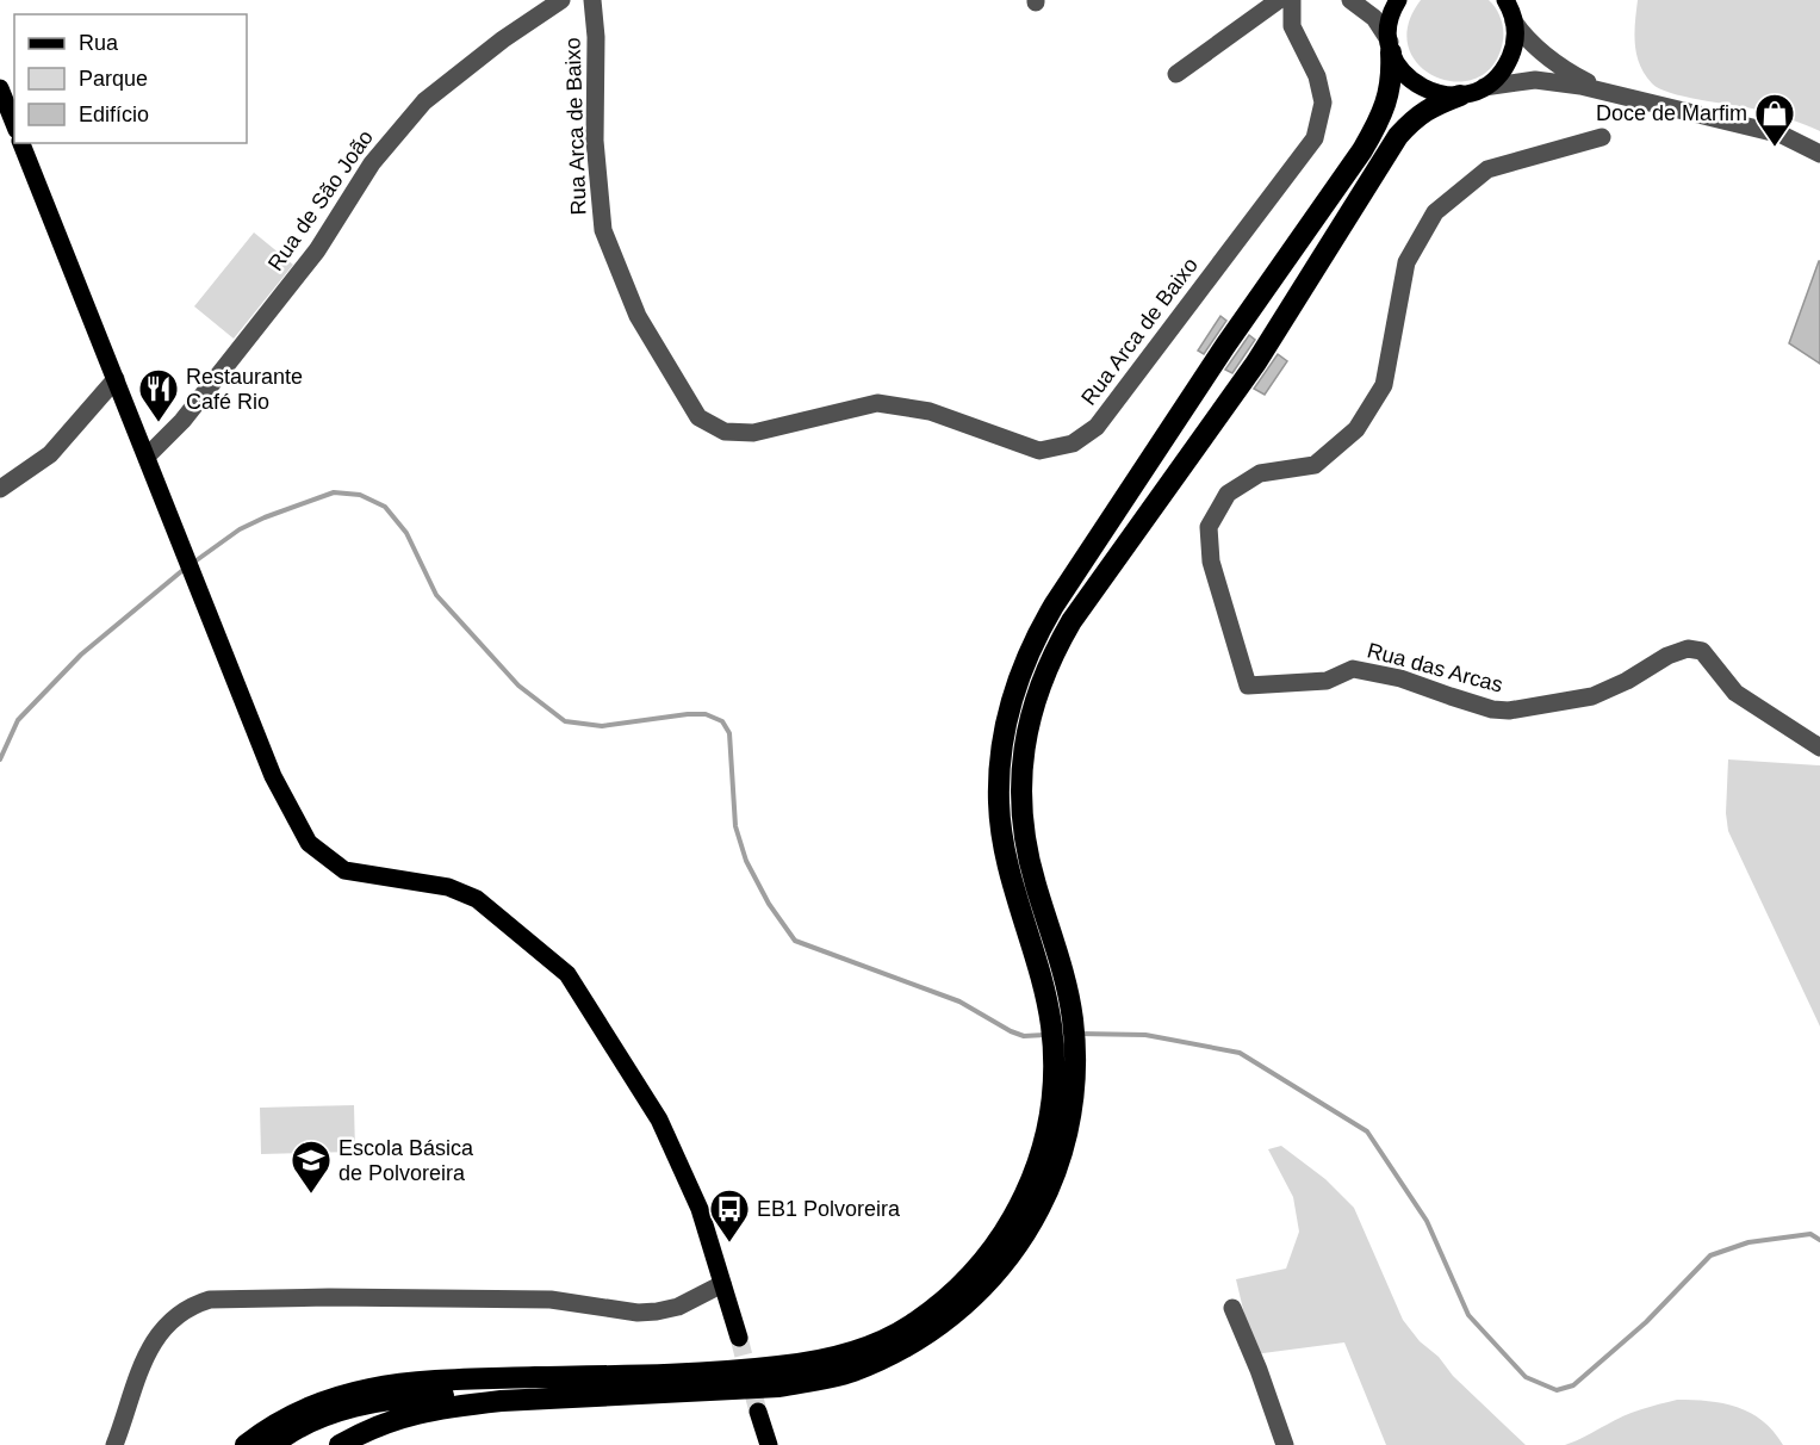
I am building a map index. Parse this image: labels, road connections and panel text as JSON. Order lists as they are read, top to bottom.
{
  "streets": {
    "street": ["Rua Arca de Baixo", "Rua de São João", "Rua das Arcas"]
  },
  "places": {
    "shop": ["Doce de Marfim"],
    "restaurant": ["Restaurante Café Rio"],
    "school or university": ["Escola Básica de Polvoreira"],
    "bus stop": ["EB1 Polvoreira"]
  },
  "legend": ["Rua", "Parque", "Edifício"]
}
